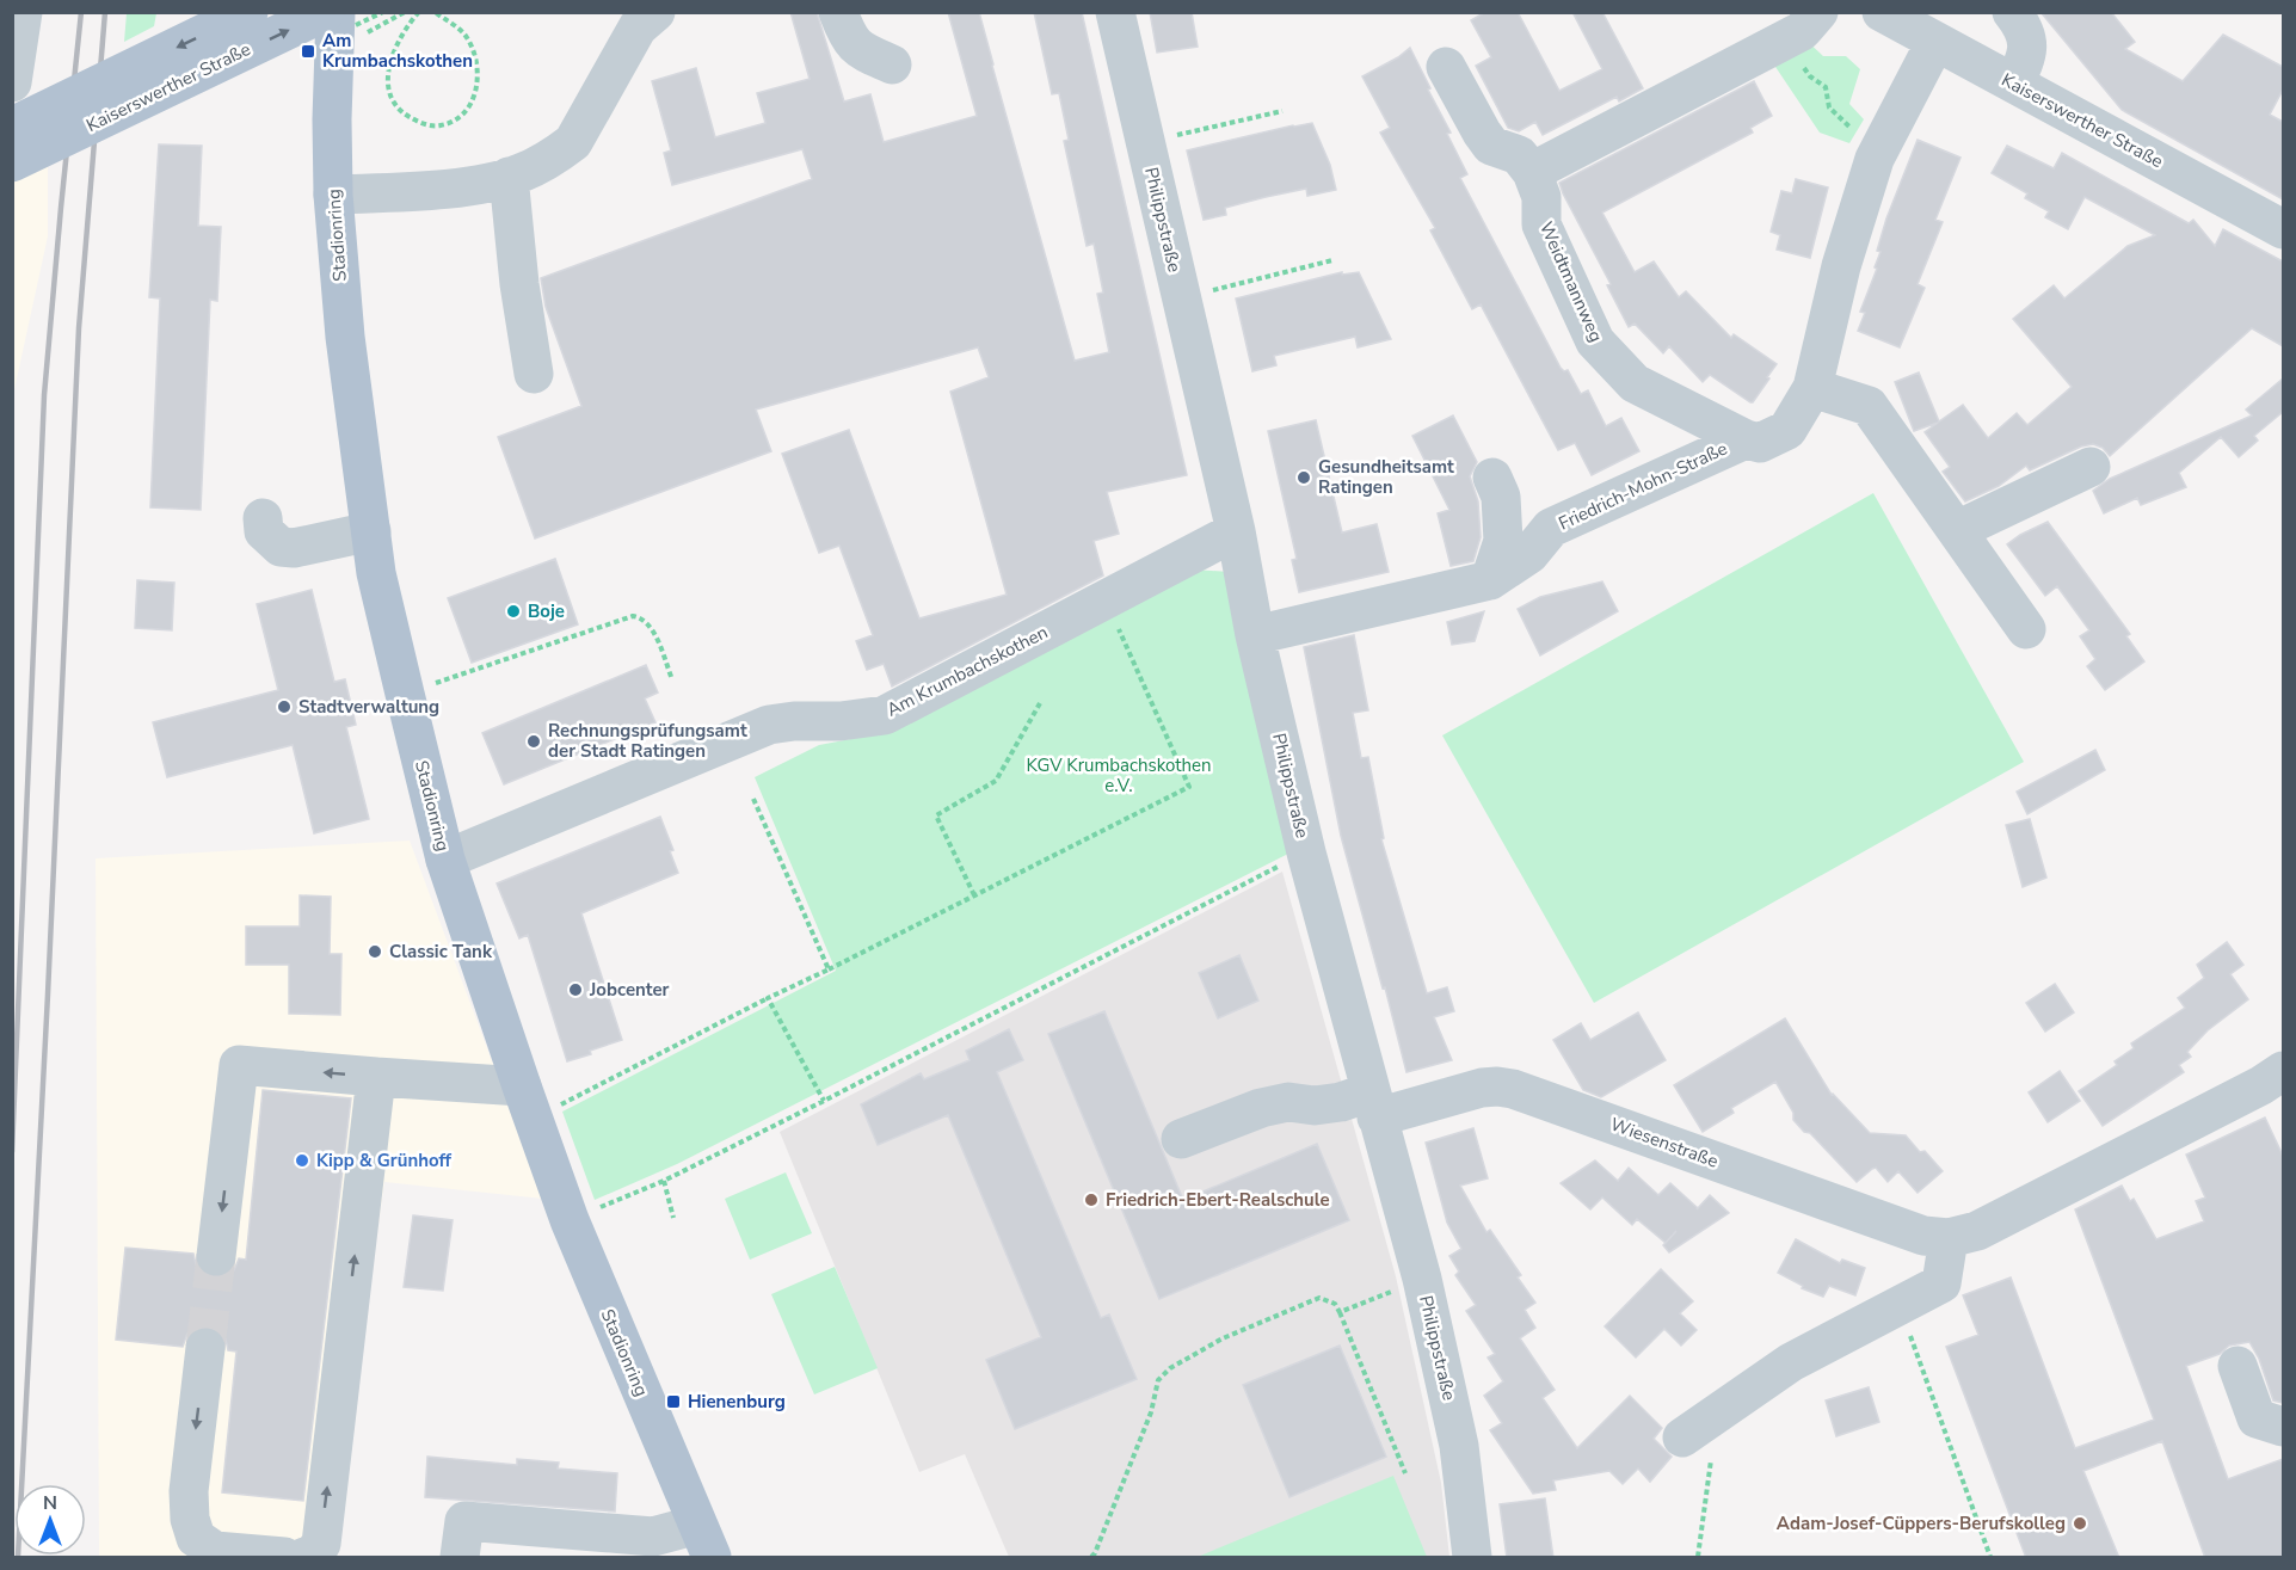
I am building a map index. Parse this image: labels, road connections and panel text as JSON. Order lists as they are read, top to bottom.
{
  "streets": {
    "main road": ["Kaiserswerther Straße", "Stadionring"],
    "street": [
      "Philippstraße",
      "Weidtmannweg",
      "Friedrich-Mohn-Straße",
      "Am Krumbachskothen",
      "Wiesenstraße"
    ]
  },
  "crossings": [
    ["Kaiserswerther Straße", "Friedrich-Mohn-Straße"],
    ["Philippstraße", "Friedrich-Mohn-Straße"],
    ["Philippstraße", "Am Krumbachskothen"],
    ["Philippstraße", "Wiesenstraße"],
    ["Stadionring", "Am Krumbachskothen"],
    ["Weidtmannweg", "Friedrich-Mohn-Straße"]
  ],
  "parks": ["KGV Krumbachskothen e.V."],
  "places": {
    "transit": ["Am Krumbachskothen", "Hienenburg"],
    "other": [
      "Gesundheitsamt Ratingen",
      "Boje",
      "Stadtverwaltung",
      "Rechnungsprüfungsamt der Stadt Ratingen",
      "Classic Tank",
      "Jobcenter",
      "Kipp & Grünhoff",
      "Friedrich-Ebert-Realschule",
      "Adam-Josef-Cüppers-Berufskolleg"
    ]
  },
  "north": "top"
}
